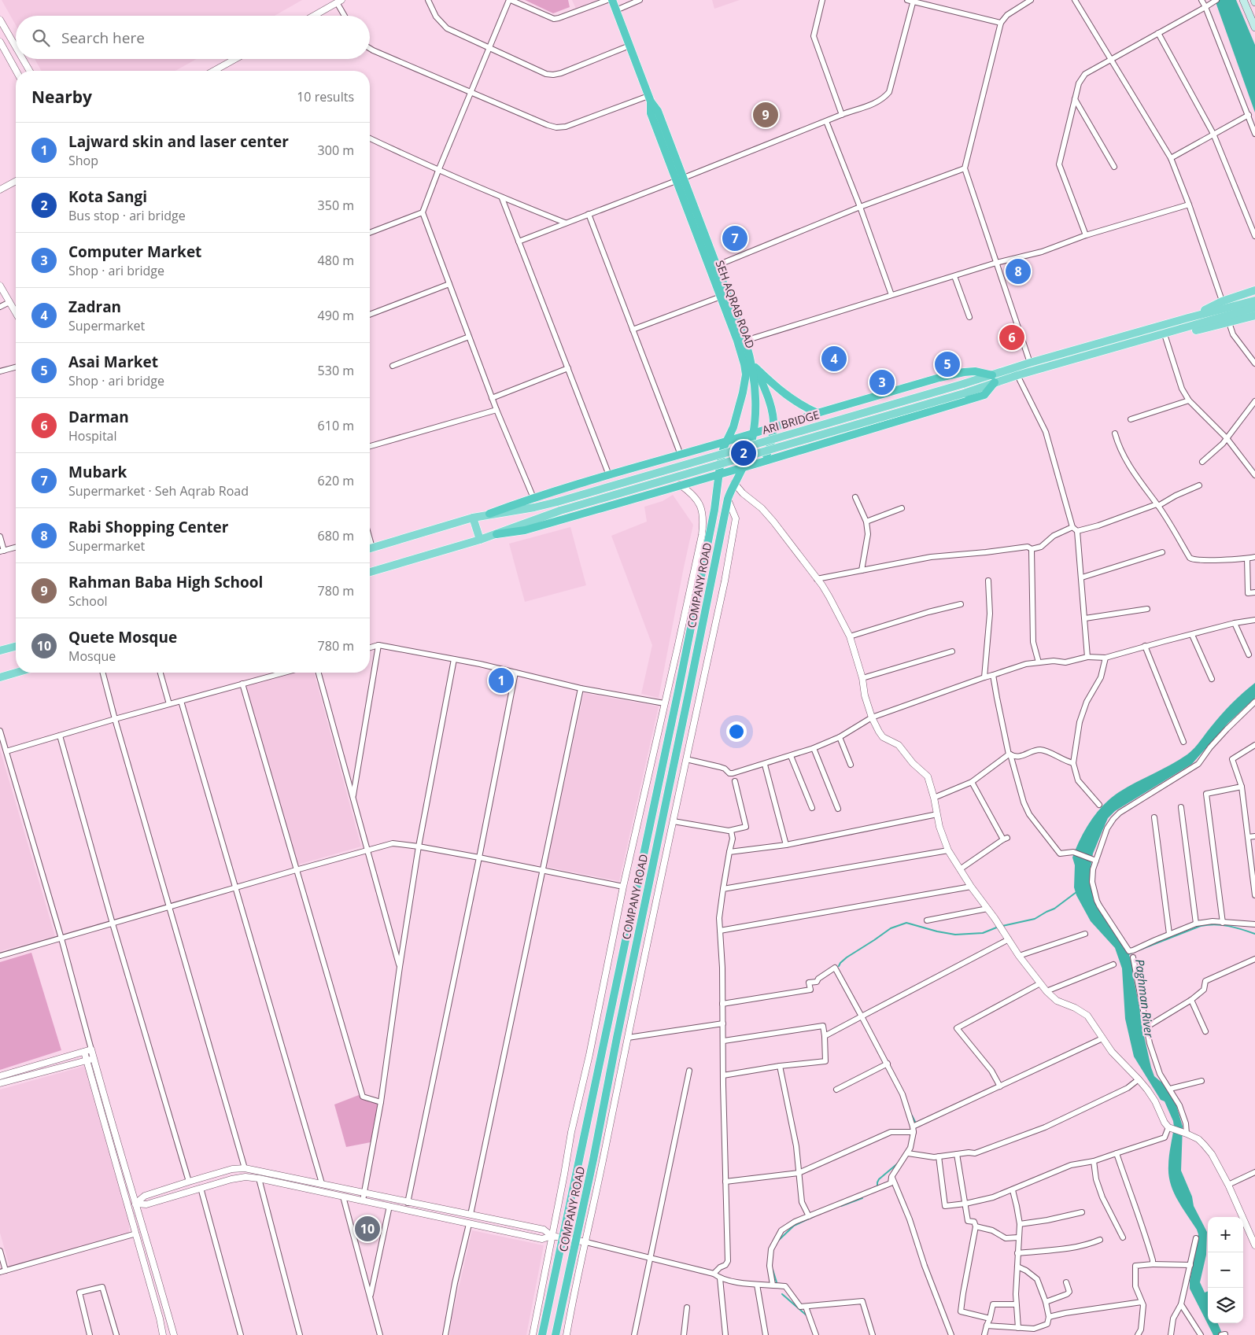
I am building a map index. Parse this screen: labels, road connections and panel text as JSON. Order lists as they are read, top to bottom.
{
  "streets": {
    "highway": ["SEH AQRAB ROAD", "COMPANY ROAD"],
    "main road": ["ARI BRIDGE"]
  },
  "crossings": [
    ["SEH AQRAB ROAD", "COMPANY ROAD"]
  ],
  "water": ["Paghman River"],
  "page": {
    "search": "Search here",
    "heading": ["Nearby", "10 results"],
    "pins": [
      "9",
      "7",
      "8",
      "6",
      "4",
      "5",
      "3",
      "2",
      "1",
      "10"
    ],
    "list": [
      {
        "mark": "1",
        "name": "Lajward skin and laser center",
        "note": "Shop",
        "value": "300 m"
      },
      {
        "mark": "2",
        "name": "Kota Sangi",
        "note": "Bus stop · ari bridge",
        "value": "350 m"
      },
      {
        "mark": "3",
        "name": "Computer Market",
        "note": "Shop · ari bridge",
        "value": "480 m"
      },
      {
        "mark": "4",
        "name": "Zadran",
        "note": "Supermarket",
        "value": "490 m"
      },
      {
        "mark": "5",
        "name": "Asai Market",
        "note": "Shop · ari bridge",
        "value": "530 m"
      },
      {
        "mark": "6",
        "name": "Darman",
        "note": "Hospital",
        "value": "610 m"
      },
      {
        "mark": "7",
        "name": "Mubark",
        "note": "Supermarket · Seh Aqrab Road",
        "value": "620 m"
      },
      {
        "mark": "8",
        "name": "Rabi Shopping Center",
        "note": "Supermarket",
        "value": "680 m"
      },
      {
        "mark": "9",
        "name": "Rahman Baba High School",
        "note": "School",
        "value": "780 m"
      },
      {
        "mark": "10",
        "name": "Quete Mosque",
        "note": "Mosque",
        "value": "780 m"
      }
    ],
    "map_buttons": ["+", "−"]
  }
}
